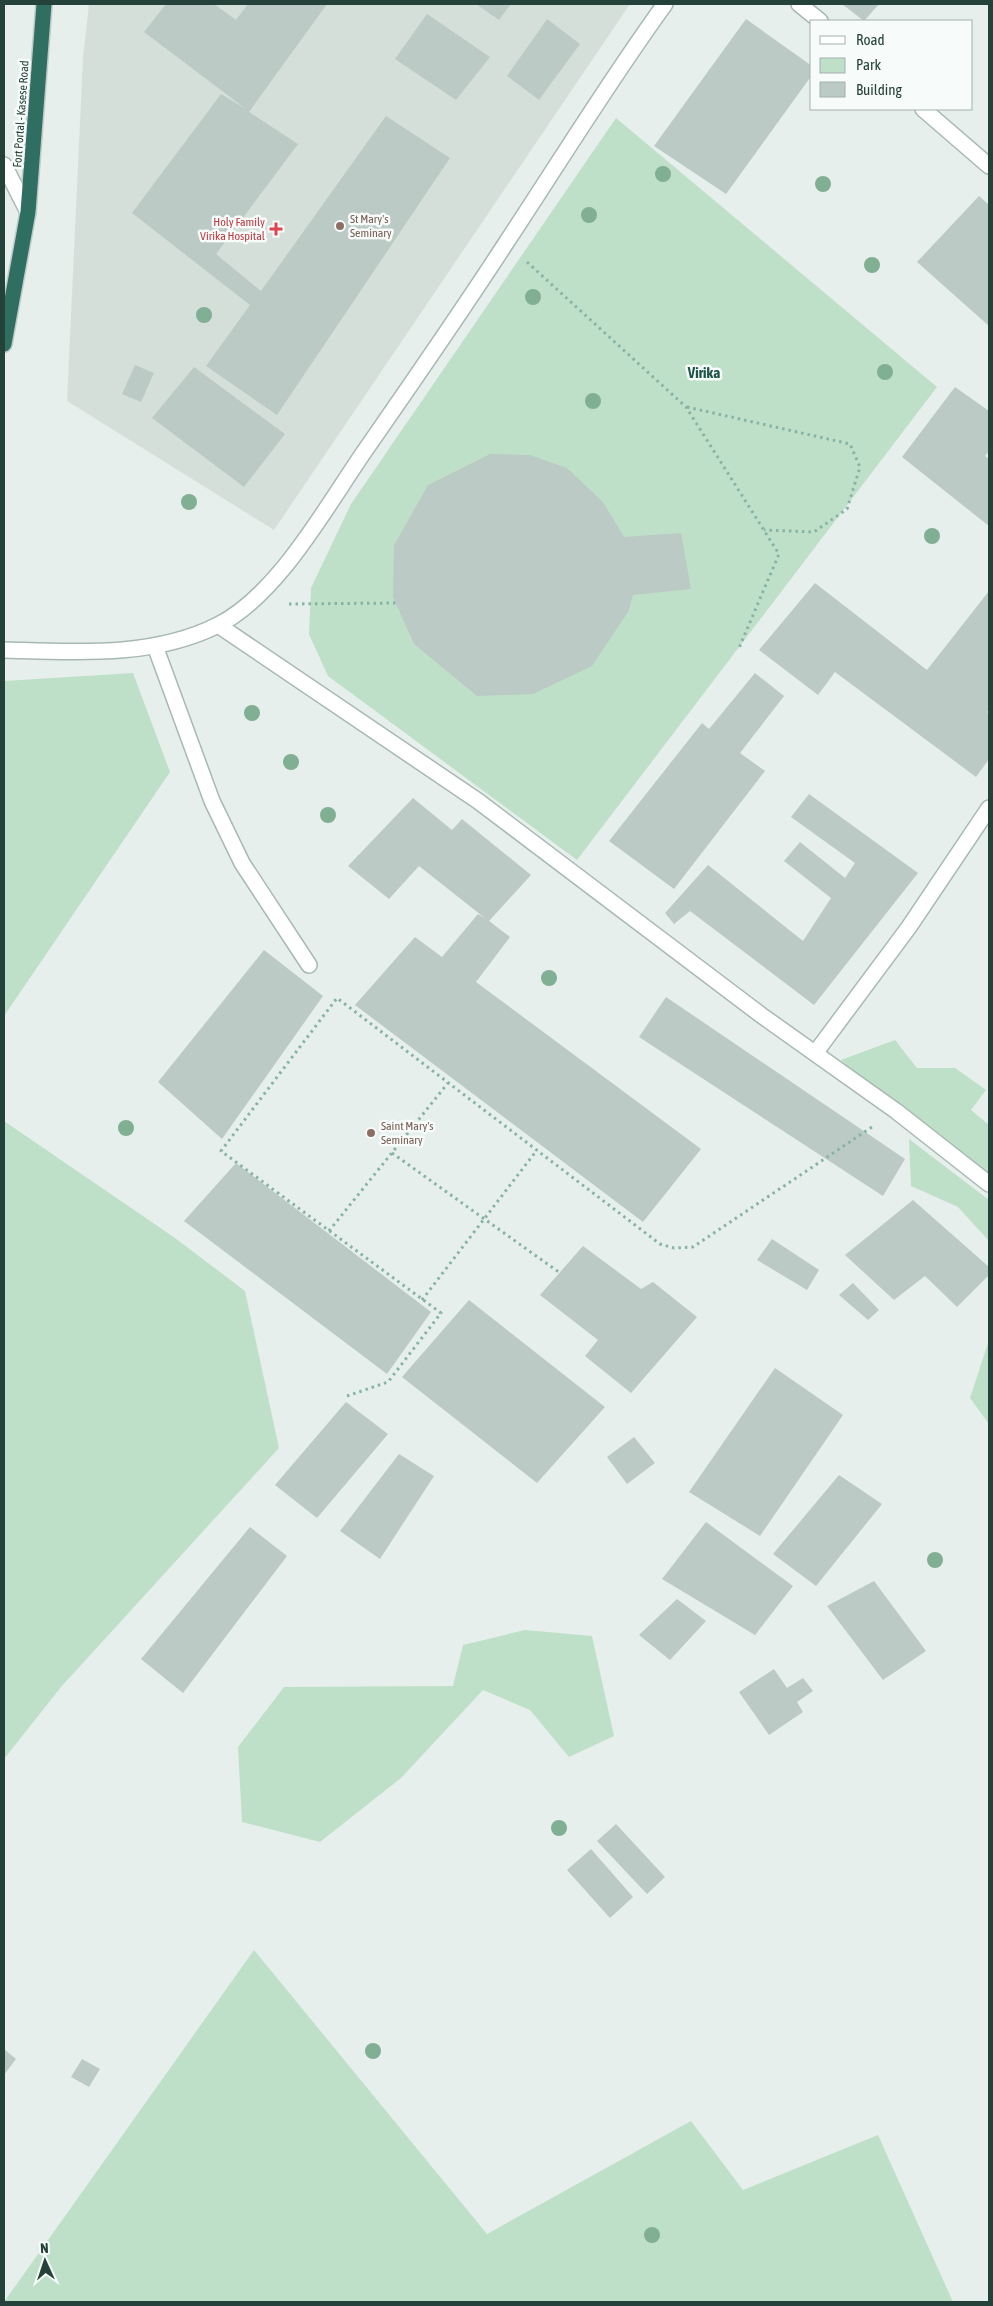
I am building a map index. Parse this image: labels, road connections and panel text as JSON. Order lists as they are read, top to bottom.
{
  "streets": {
    "highway": ["Fort Portal - Kasese Road"]
  },
  "districts": ["Virika"],
  "places": {
    "other": ["St Mary's Seminary", "Saint Mary's Seminary"],
    "health": ["Holy Family Virika Hospital"]
  },
  "legend": ["Road", "Park", "Building"],
  "north": "top"
}
